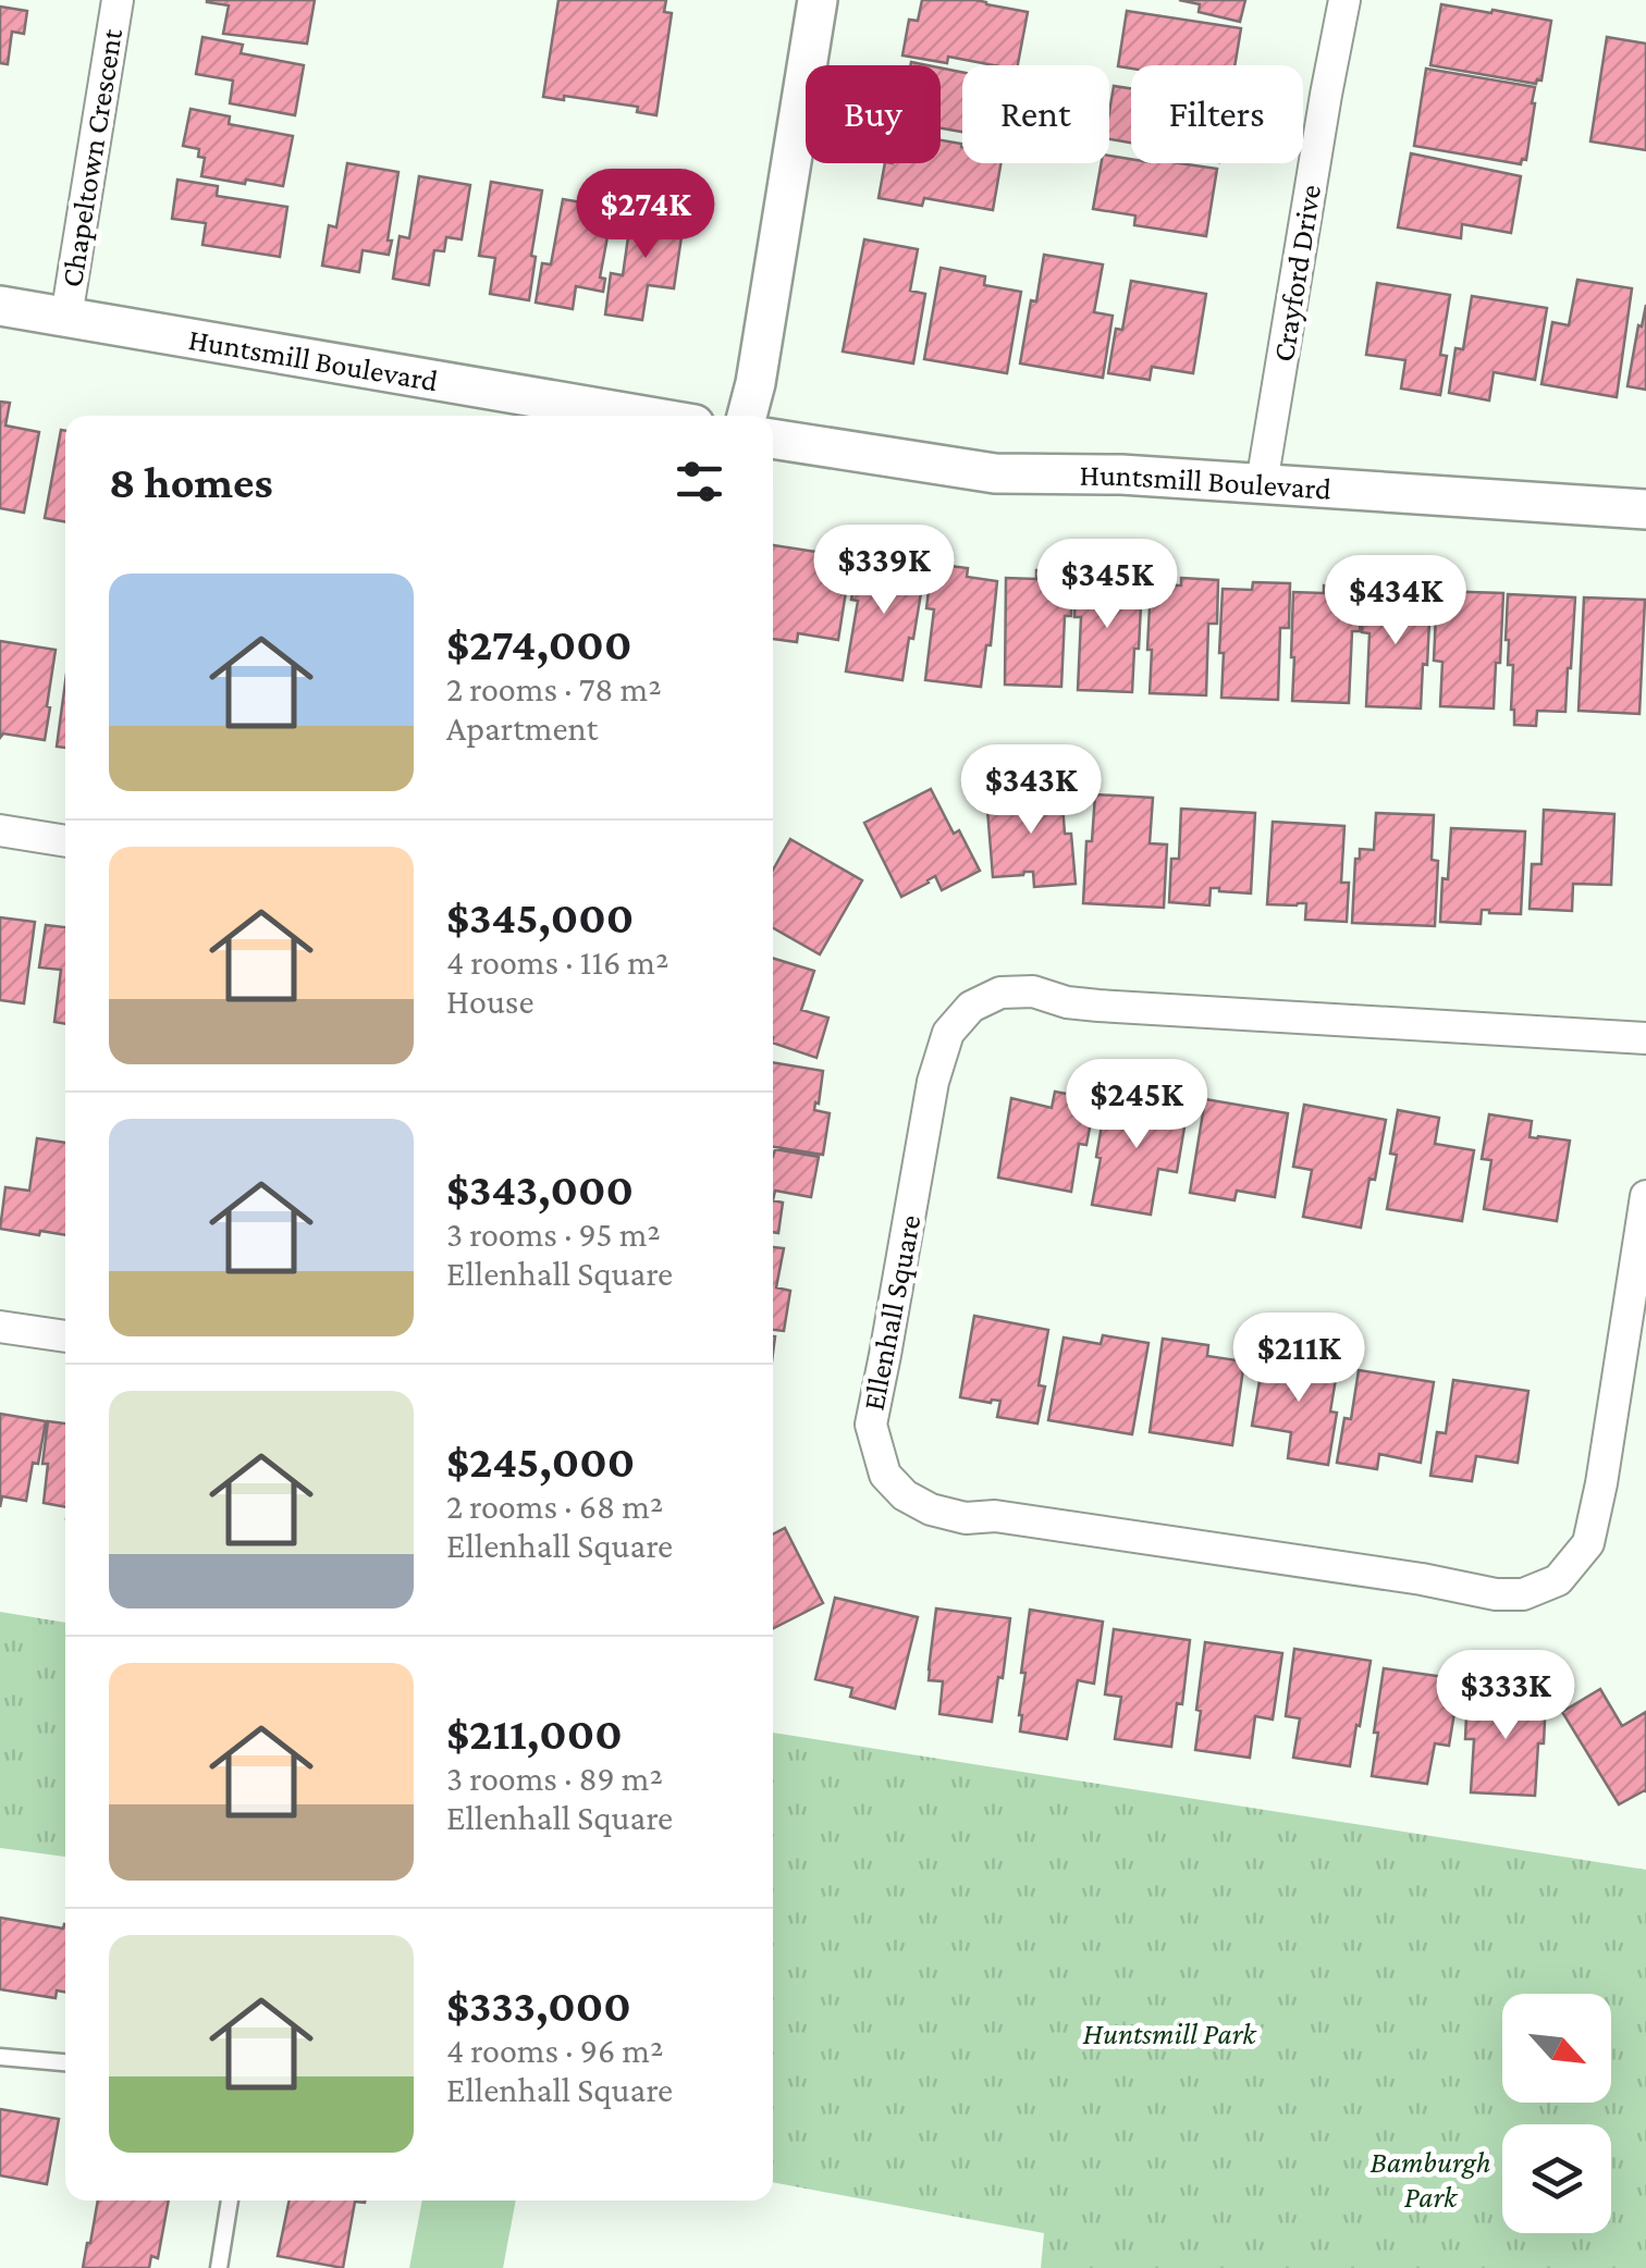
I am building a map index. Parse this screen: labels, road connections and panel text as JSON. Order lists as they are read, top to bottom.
{
  "streets": {
    "street": [
      "Chapeltown Crescent",
      "Crayford Drive",
      "Huntsmill Boulevard",
      "Ellenhall Square"
    ]
  },
  "crossings": [
    ["Chapeltown Crescent", "Huntsmill Boulevard"],
    ["Crayford Drive", "Huntsmill Boulevard"]
  ],
  "parks": ["Huntsmill Park", "Bamburgh Park"],
  "north": "bottom right",
  "page": {
    "chip": ["Buy", "Rent", "Filters"],
    "price": [
      "$274K",
      "$339K",
      "$345K",
      "$434K",
      "$343K",
      "$245K",
      "$211K",
      "$333K"
    ],
    "heading": "8 homes",
    "list": [
      {
        "name": "$274,000",
        "note": "2 rooms · 78 m² · Apartment"
      },
      {
        "name": "$345,000",
        "note": "4 rooms · 116 m² · House"
      },
      {
        "name": "$343,000",
        "note": "3 rooms · 95 m² · Ellenhall Square"
      },
      {
        "name": "$245,000",
        "note": "2 rooms · 68 m² · Ellenhall Square"
      },
      {
        "name": "$211,000",
        "note": "3 rooms · 89 m² · Ellenhall Square"
      },
      {
        "name": "$333,000",
        "note": "4 rooms · 96 m² · Ellenhall Square"
      }
    ]
  }
}
